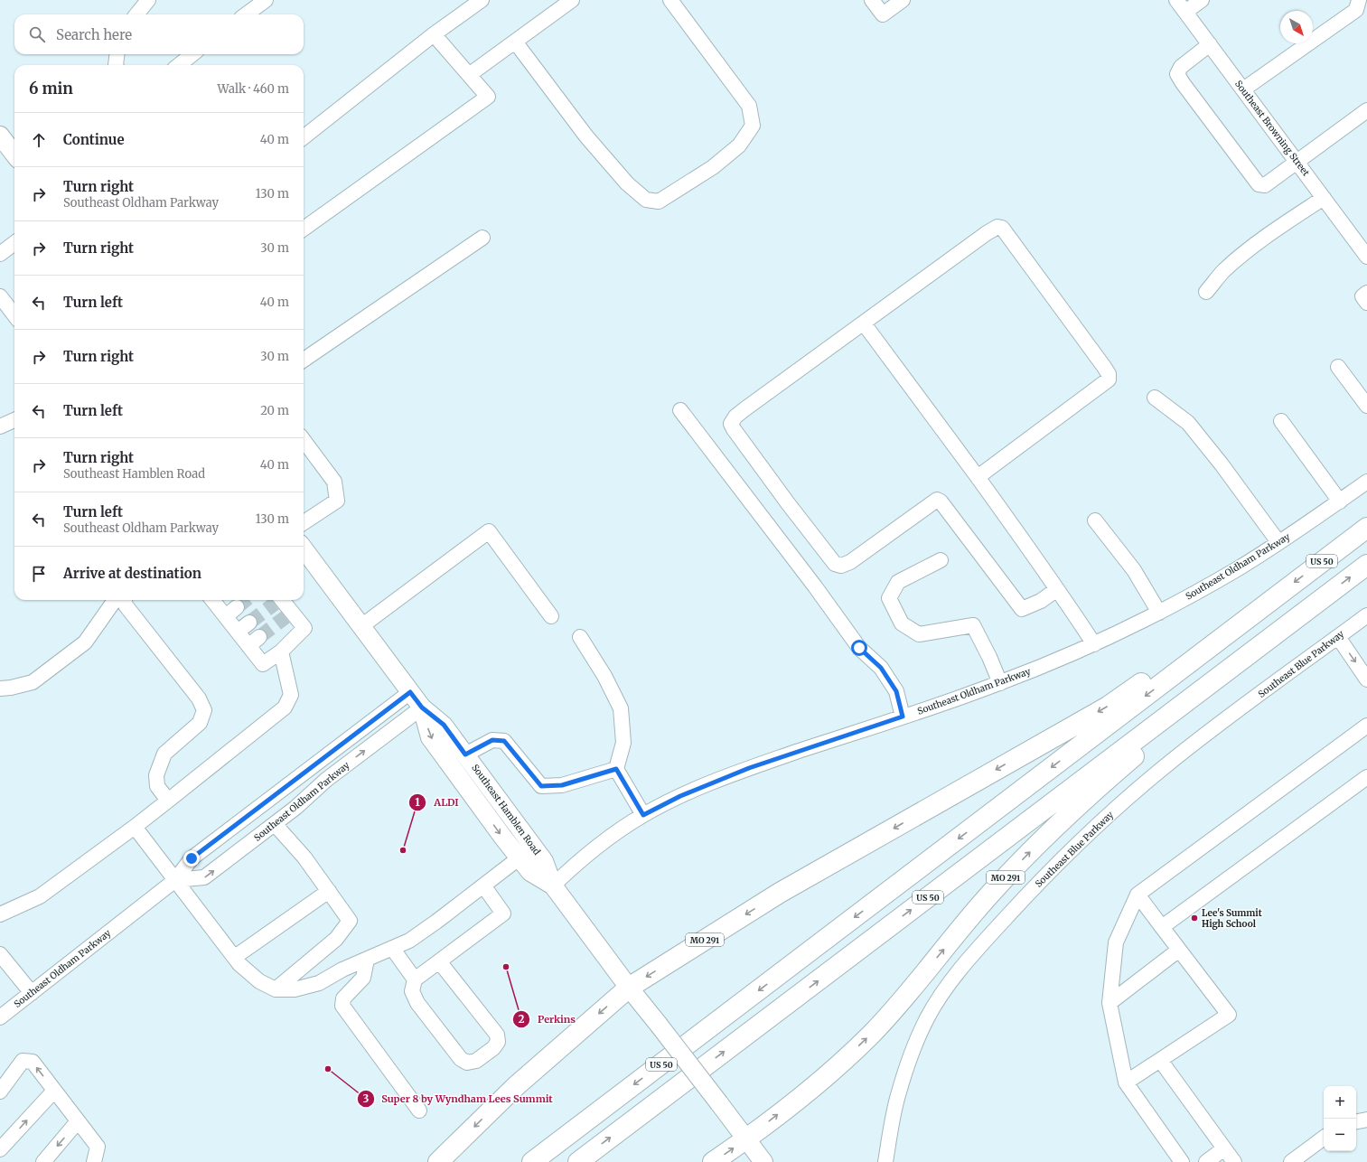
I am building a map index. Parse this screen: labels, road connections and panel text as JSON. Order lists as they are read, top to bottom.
{
  "streets": {
    "highway": ["US 50", "MO 291"],
    "main road": ["Southeast Hamblen Road"],
    "street": ["Southeast Browning Street", "Southeast Oldham Parkway", "Southeast Blue Parkway"]
  },
  "crossings": [
    ["US 50", "MO 291"],
    ["Southeast Oldham Parkway", "Southeast Hamblen Road"],
    ["Southeast Hamblen Road", "MO 291"]
  ],
  "places": [
    "ALDI",
    "Lee's Summit High School",
    "Perkins",
    "Super 8 by Wyndham Lees Summit"
  ],
  "north": "bottom right",
  "page": {
    "search": "Search here",
    "heading": ["6 min", "Walk · 460 m"],
    "list": [
      ["Continue", "40 m"],
      ["Turn right", "Southeast Oldham Parkway", "130 m"],
      ["Turn right", "30 m"],
      ["Turn left", "40 m"],
      ["Turn right", "30 m"],
      ["Turn left", "20 m"],
      ["Turn right", "Southeast Hamblen Road", "40 m"],
      ["Turn left", "Southeast Oldham Parkway", "130 m"],
      "Arrive at destination"
    ],
    "map_buttons": ["+", "−"]
  }
}
